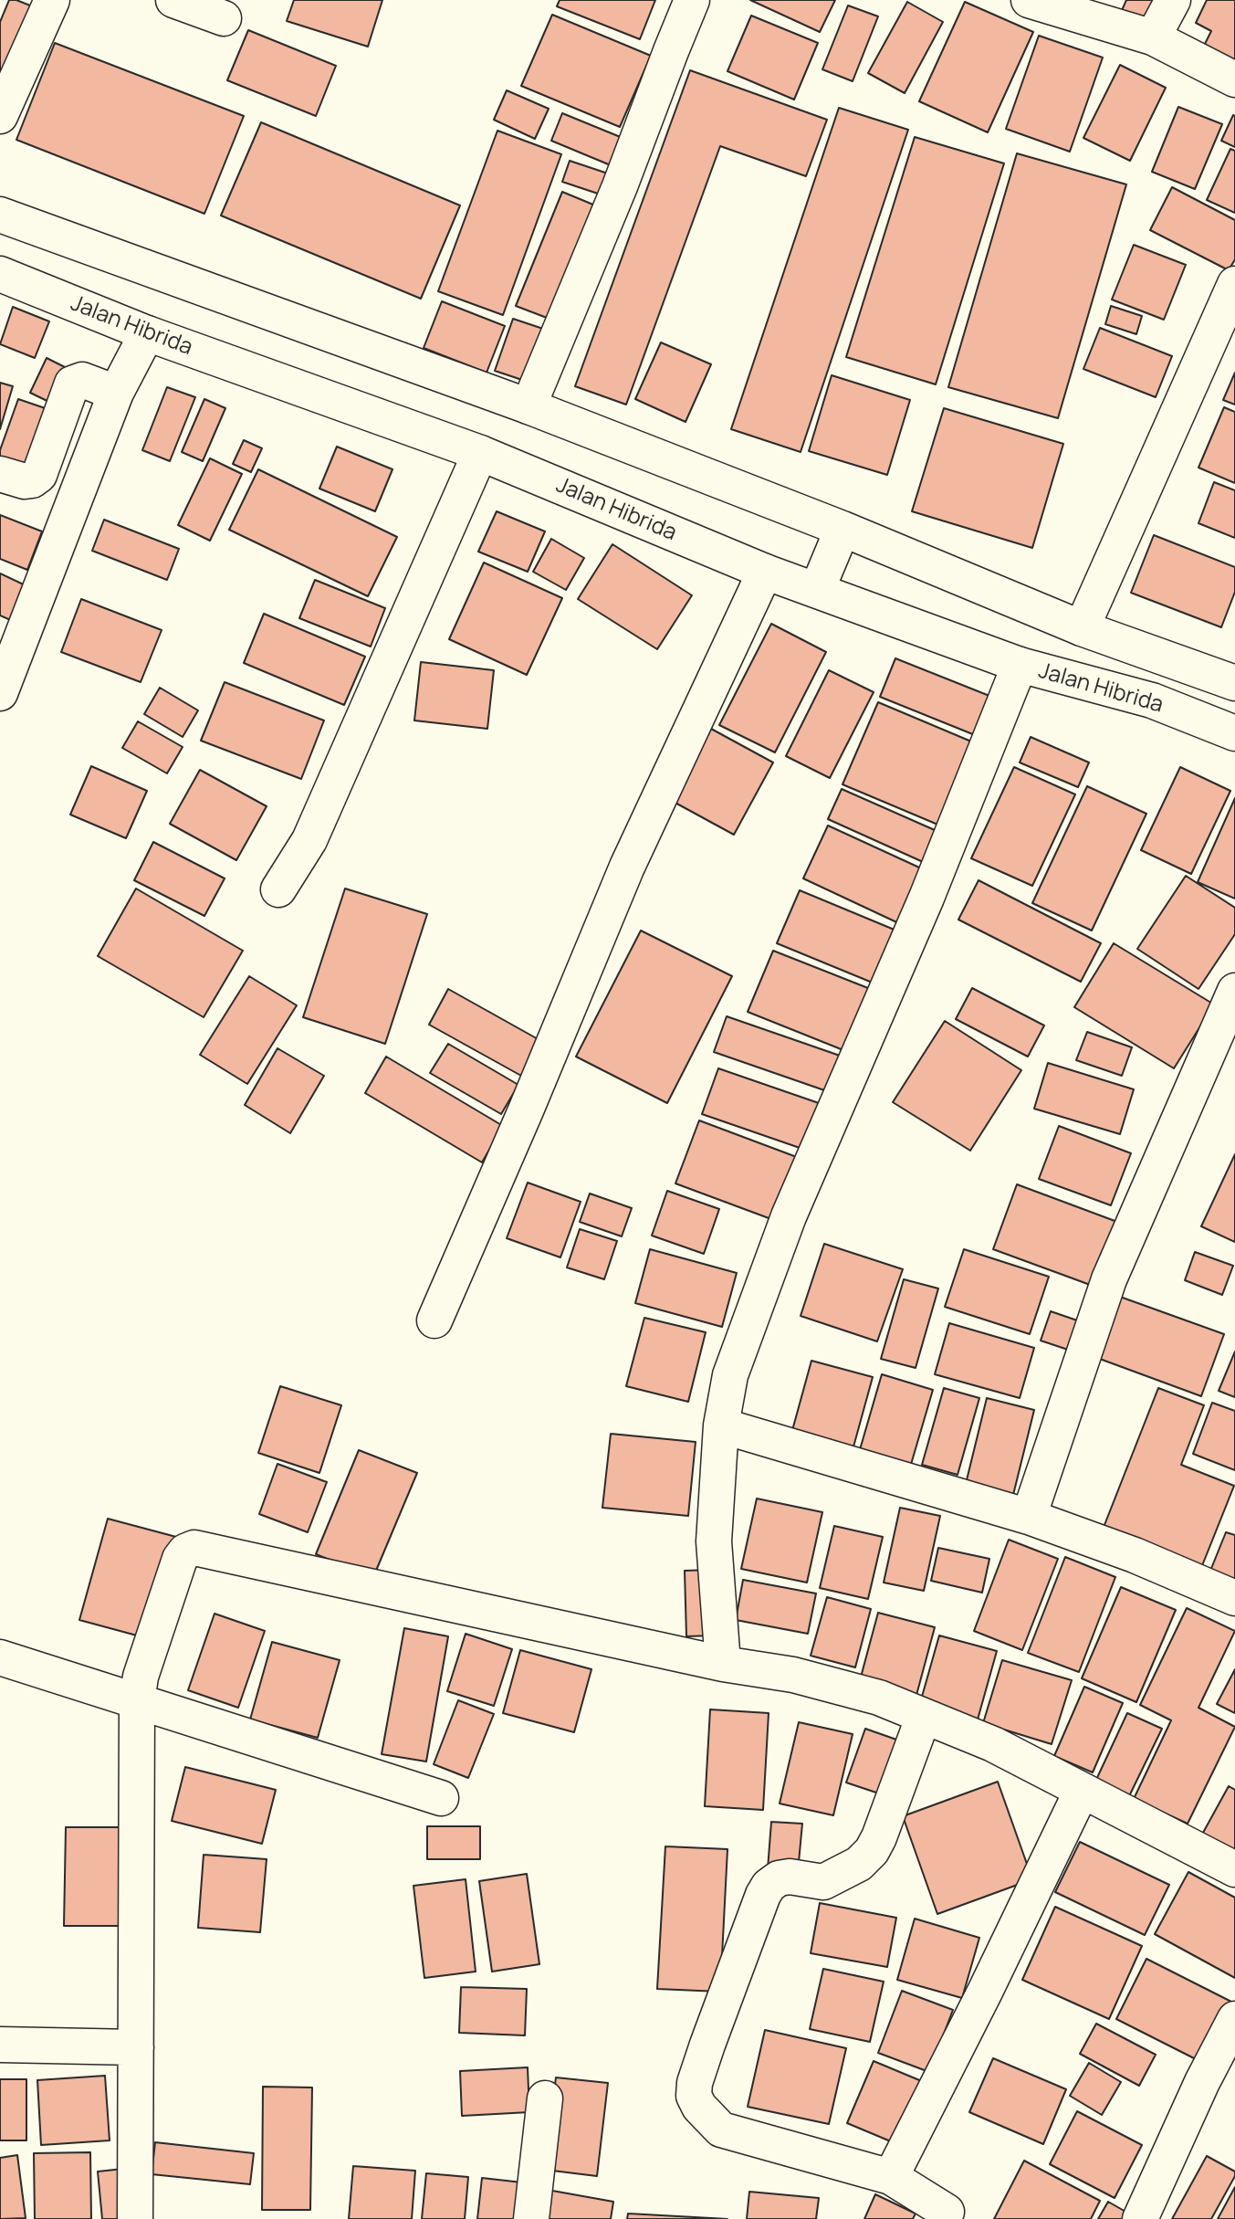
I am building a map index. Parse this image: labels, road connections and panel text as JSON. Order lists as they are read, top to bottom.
{
  "streets": {
    "street": ["Jalan Hibrida"]
  }
}
